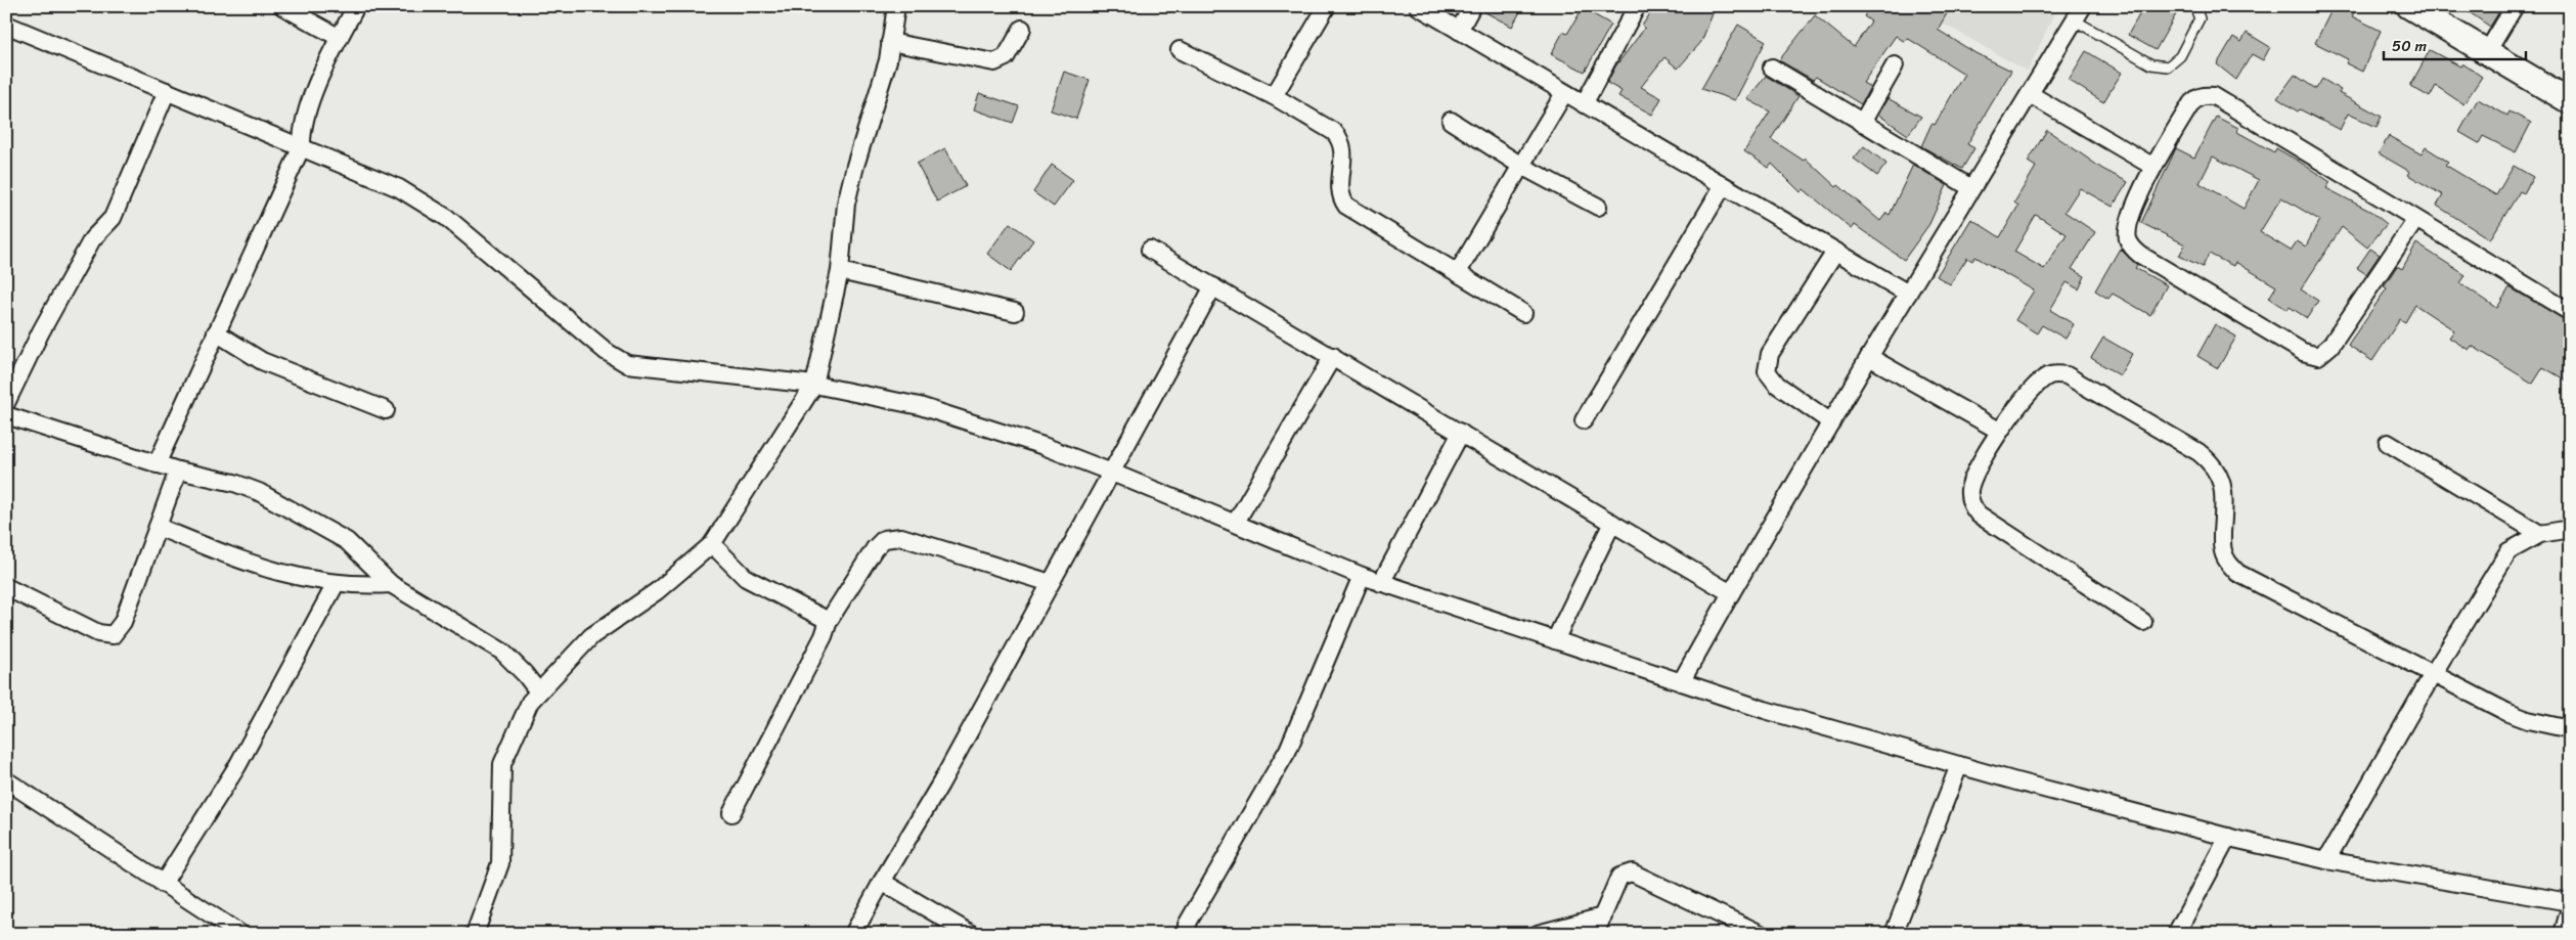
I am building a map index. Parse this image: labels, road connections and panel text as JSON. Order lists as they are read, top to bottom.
{
  "scale_bar": "50 m"
}
